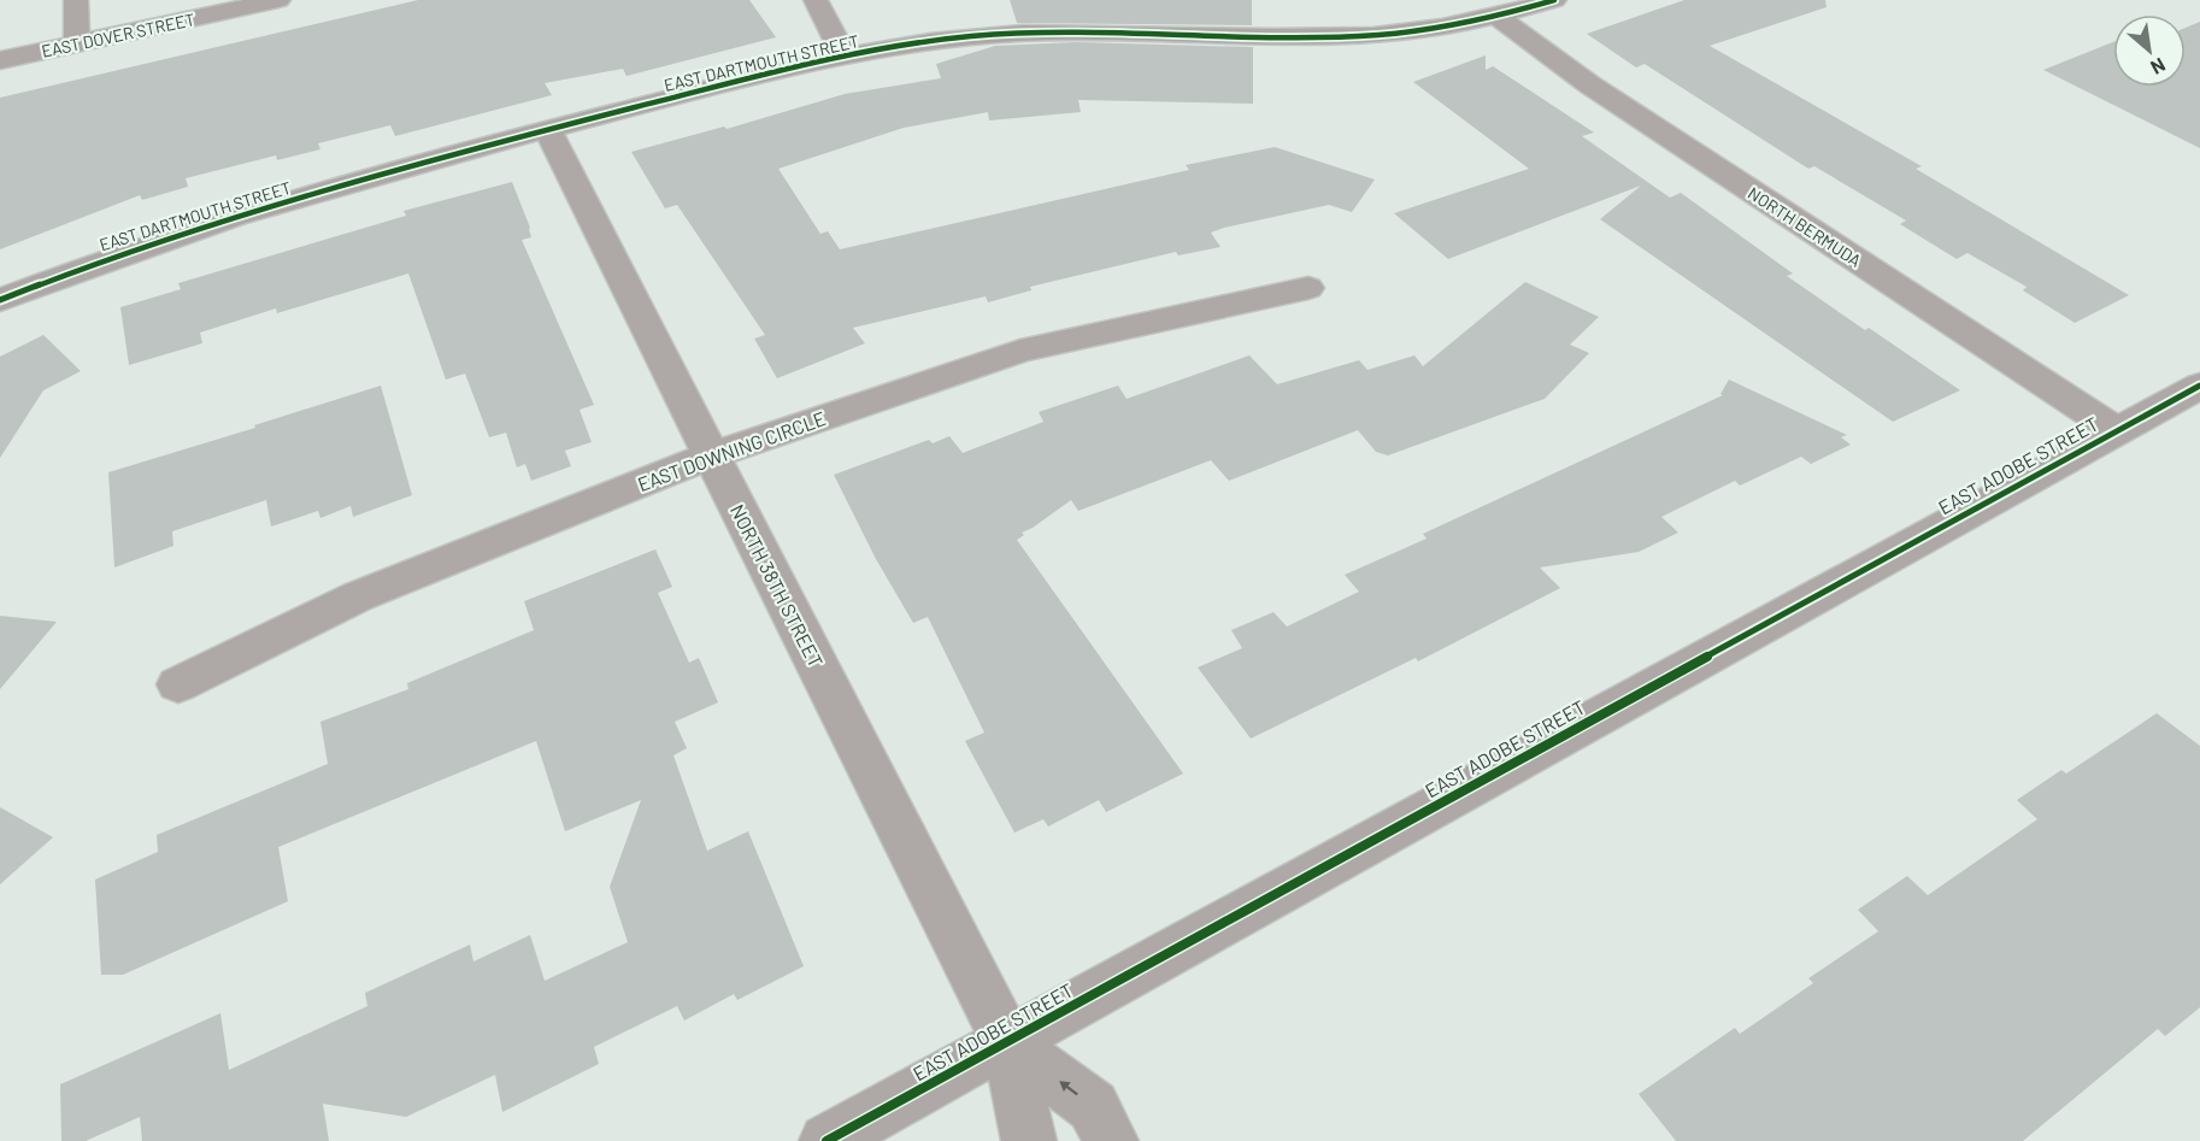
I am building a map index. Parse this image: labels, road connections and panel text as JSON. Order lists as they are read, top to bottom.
{
  "streets": {
    "street": [
      "EAST DOVER STREET",
      "EAST DARTMOUTH STREET",
      "NORTH BERMUDA",
      "EAST DOWNING CIRCLE",
      "EAST ADOBE STREET",
      "NORTH 38TH STREET"
    ]
  },
  "crossings": [
    ["EAST DARTMOUTH STREET", "NORTH BERMUDA"],
    ["EAST DARTMOUTH STREET", "NORTH 38TH STREET"],
    ["NORTH BERMUDA", "EAST ADOBE STREET"],
    ["EAST DOWNING CIRCLE", "NORTH 38TH STREET"],
    ["EAST ADOBE STREET", "NORTH 38TH STREET"]
  ],
  "north": "bottom right"
}
